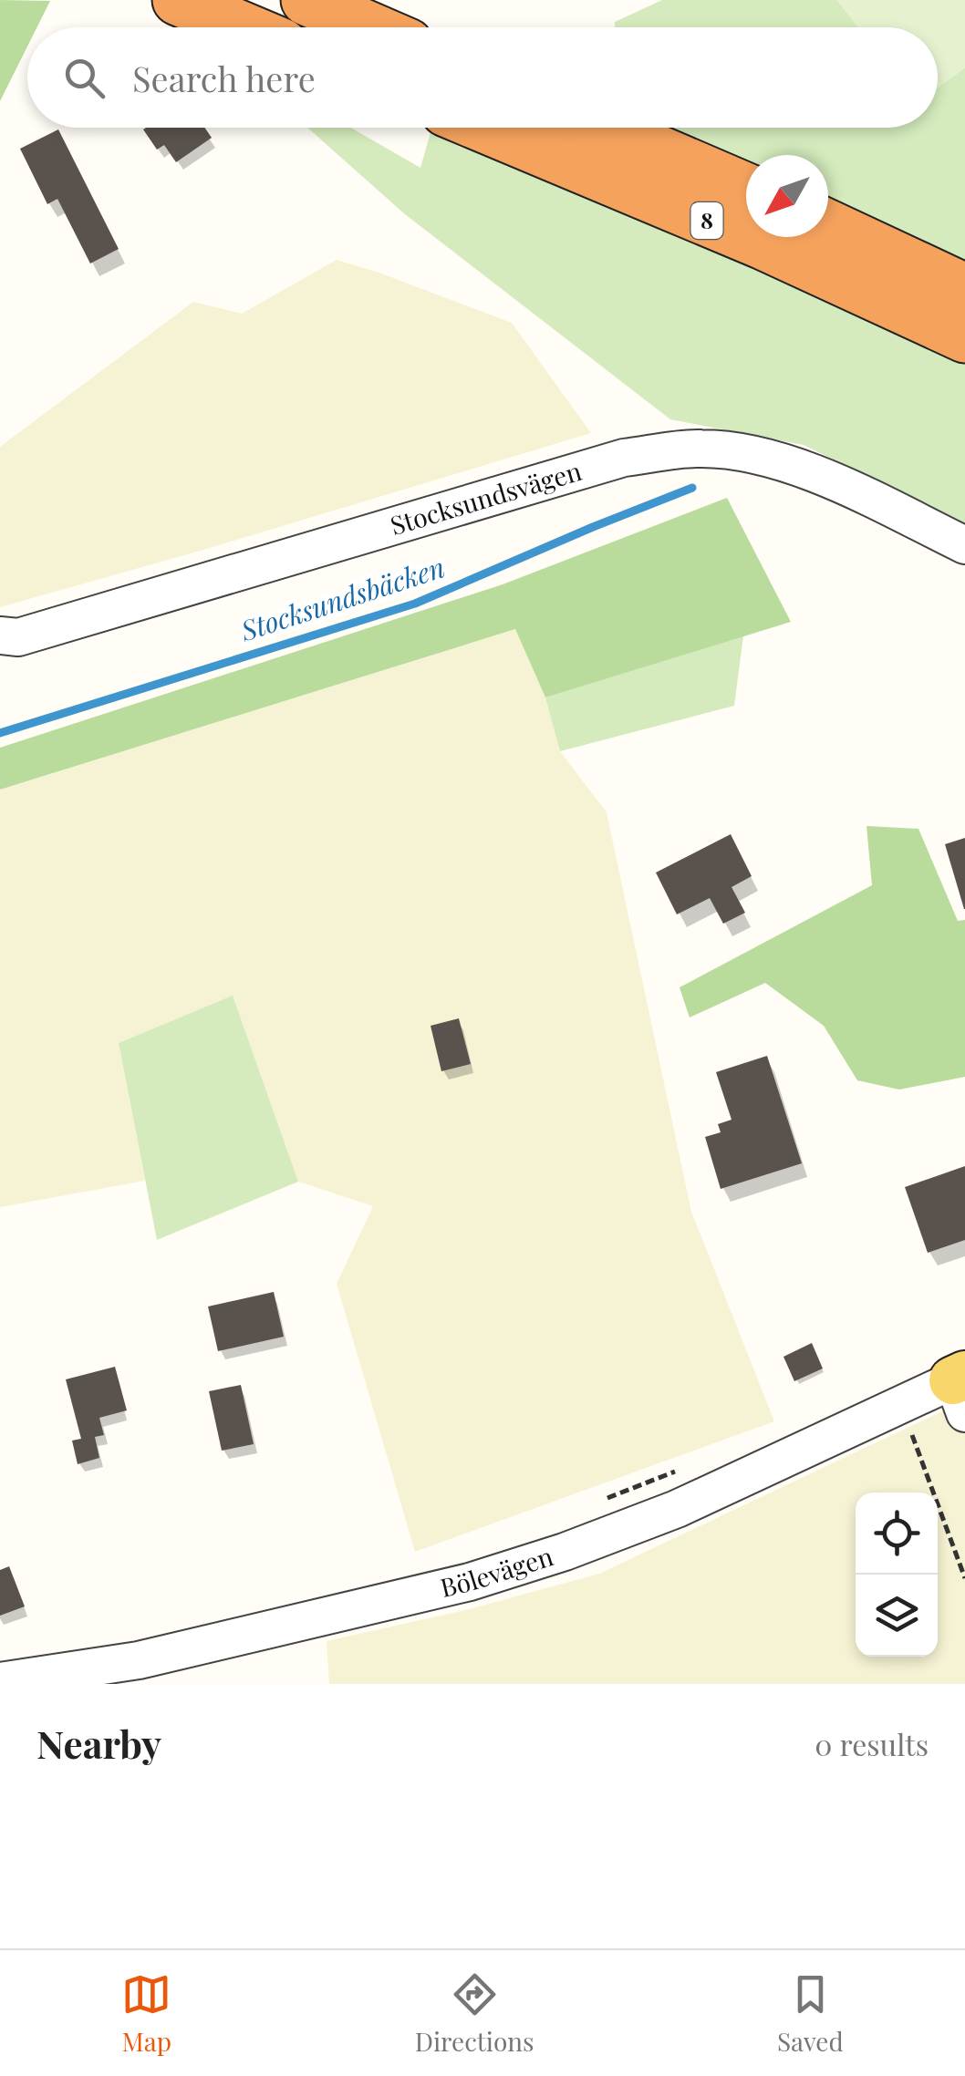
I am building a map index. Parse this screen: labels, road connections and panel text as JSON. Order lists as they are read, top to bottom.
{
  "streets": {
    "highway": ["8"],
    "street": ["Stocksundsvägen", "Bölevägen"]
  },
  "water": ["Stocksundsbäcken"],
  "north": "bottom left",
  "page": {
    "search": "Search here",
    "heading": ["Nearby", "0 results"],
    "nav": ["Map", "Directions", "Saved"]
  }
}
